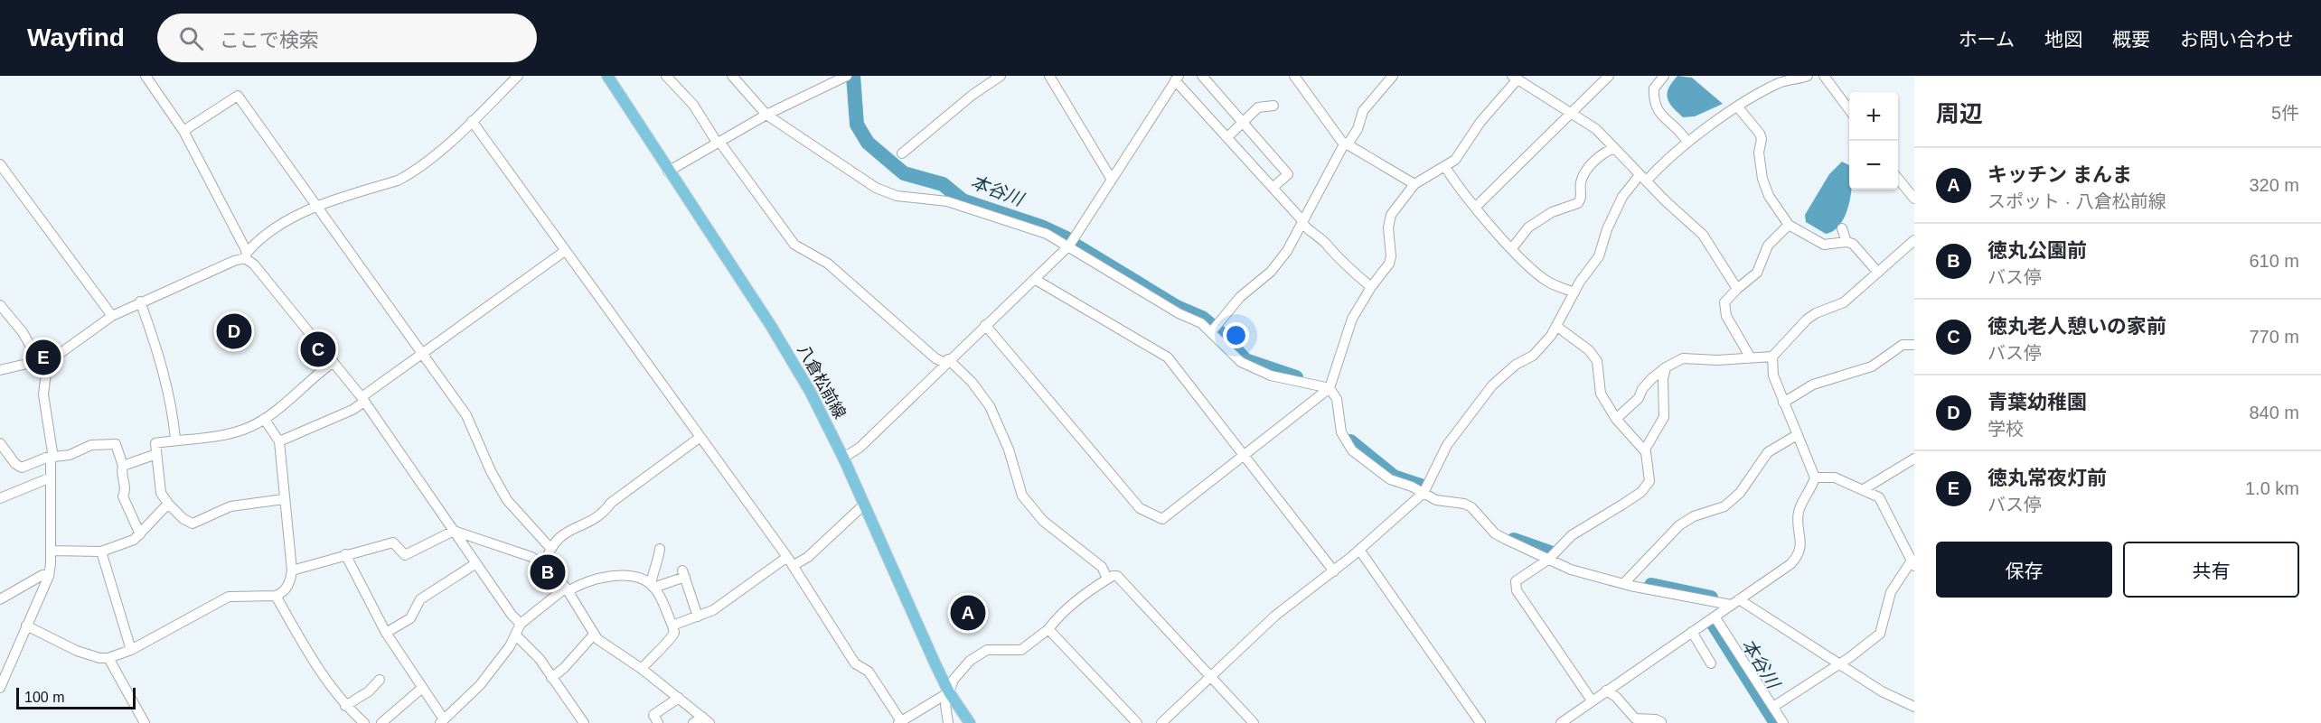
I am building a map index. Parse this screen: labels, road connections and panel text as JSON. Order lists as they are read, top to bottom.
{
  "streets": {
    "main road": ["八倉松前線"]
  },
  "water": ["本谷川"],
  "scale_bar": "100 m",
  "page": {
    "header": "Wayfind",
    "search": "ここで検索",
    "nav": [
      "ホーム",
      "地図",
      "概要",
      "お問い合わせ"
    ],
    "heading": ["周辺", "5件"],
    "map_buttons": ["+", "−"],
    "list": [
      {
        "mark": "A",
        "name": "キッチン まんま",
        "note": "スポット · 八倉松前線",
        "value": "320 m"
      },
      {
        "mark": "B",
        "name": "徳丸公園前",
        "note": "バス停",
        "value": "610 m"
      },
      {
        "mark": "C",
        "name": "徳丸老人憩いの家前",
        "note": "バス停",
        "value": "770 m"
      },
      {
        "mark": "D",
        "name": "青葉幼稚園",
        "note": "学校",
        "value": "840 m"
      },
      {
        "mark": "E",
        "name": "徳丸常夜灯前",
        "note": "バス停",
        "value": "1.0 km"
      }
    ],
    "pins": [
      "D",
      "C",
      "E",
      "B",
      "A"
    ],
    "buttons": ["保存", "共有"],
    "scale": "100 m"
  }
}
